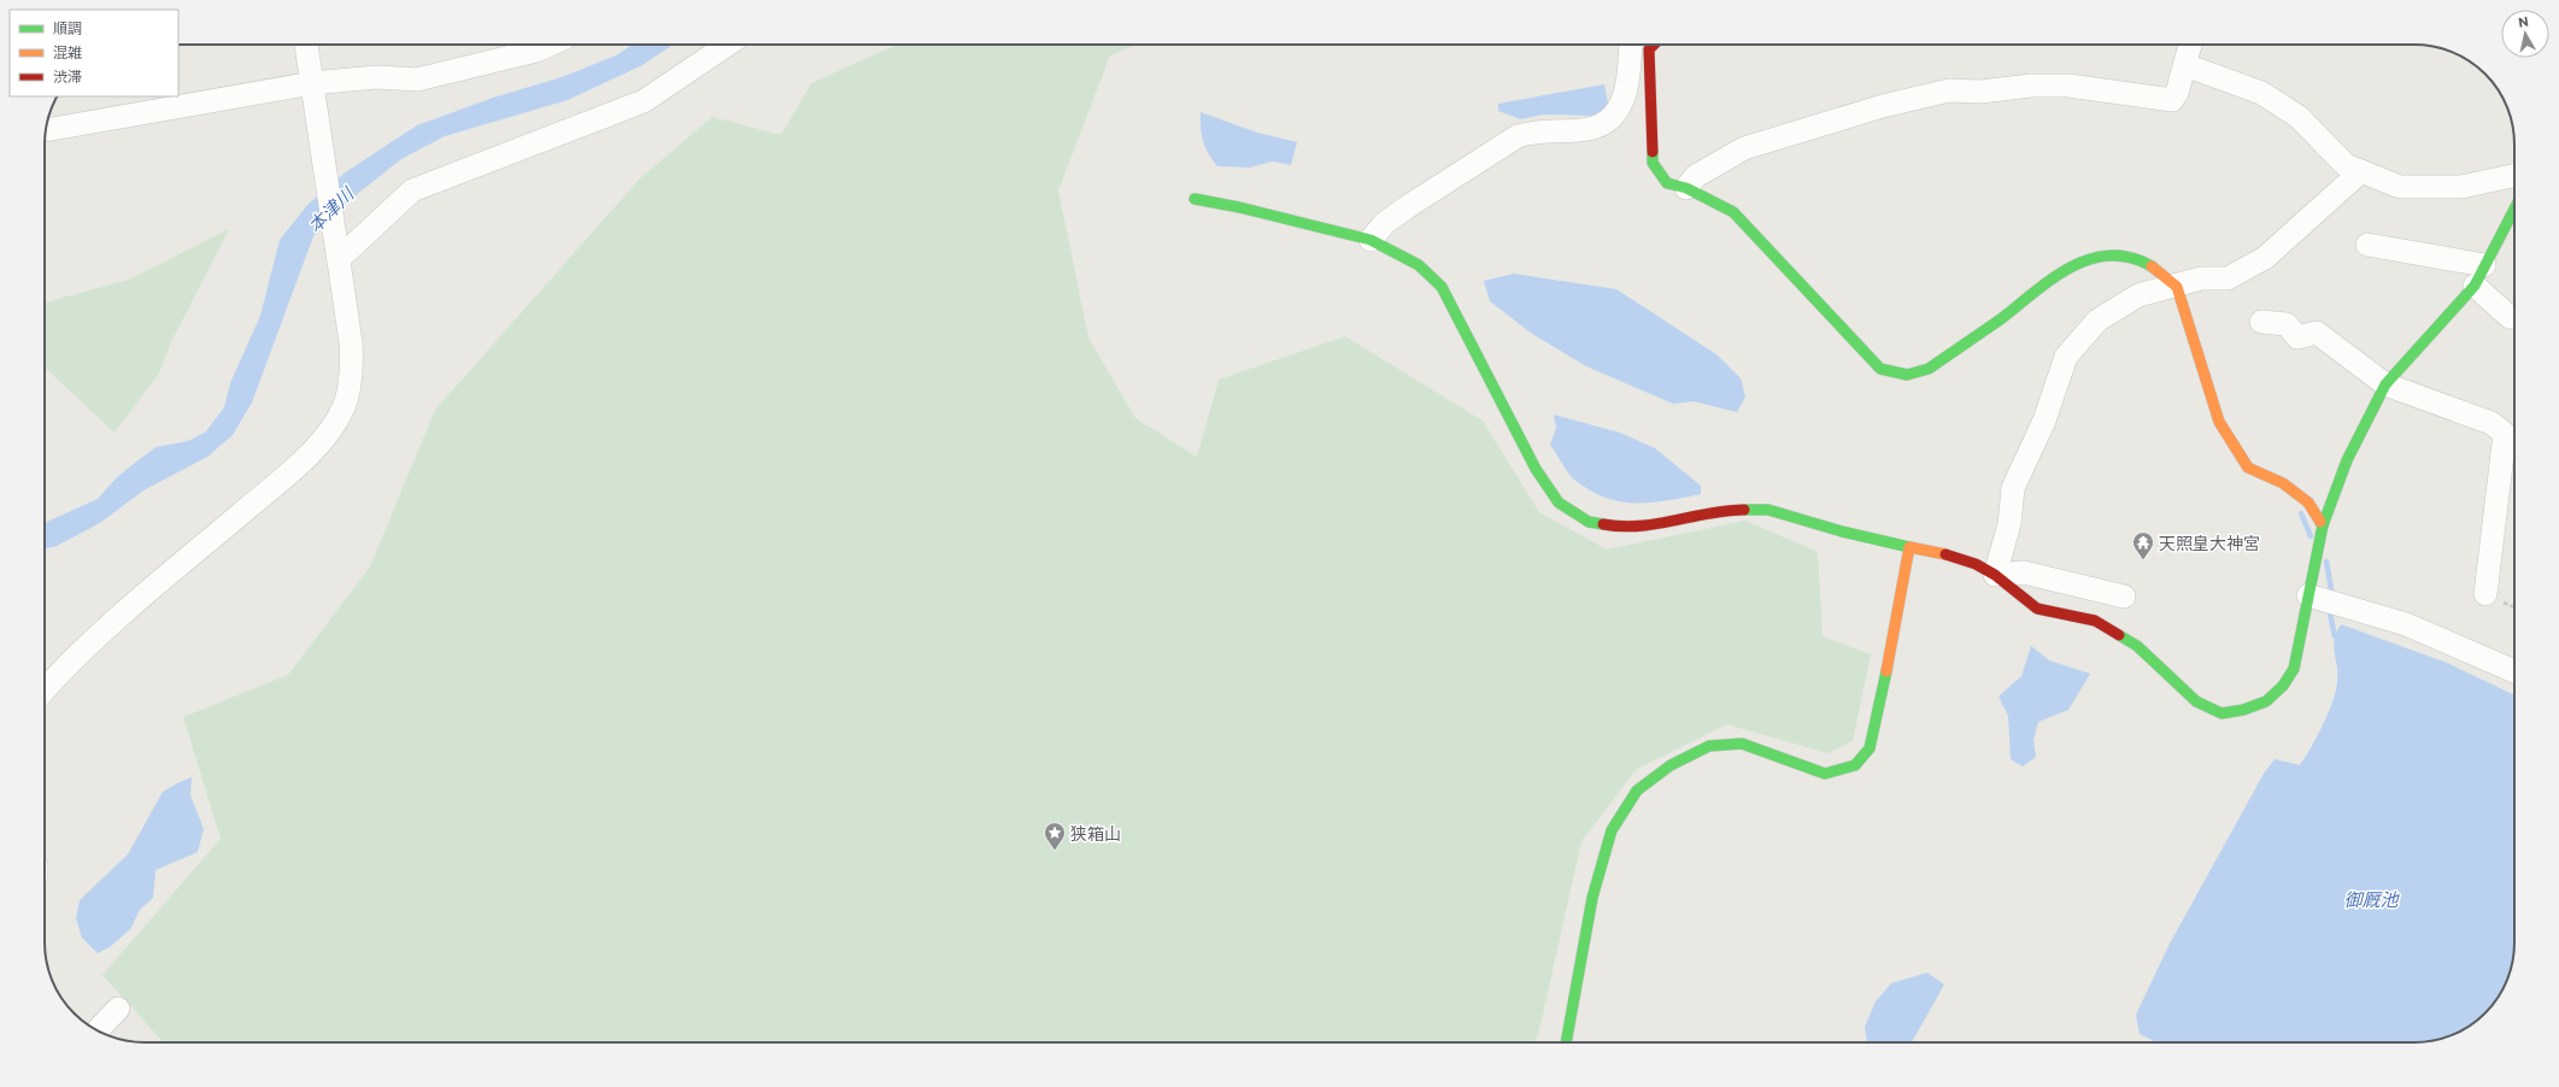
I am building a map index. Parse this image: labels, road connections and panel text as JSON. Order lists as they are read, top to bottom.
{
  "water": ["本津川", "御厩池"],
  "places": {
    "temple": ["天照皇大神宮"],
    "place": ["狭箱山"]
  },
  "legend": ["順調", "混雑", "渋滞"],
  "north": "top"
}
